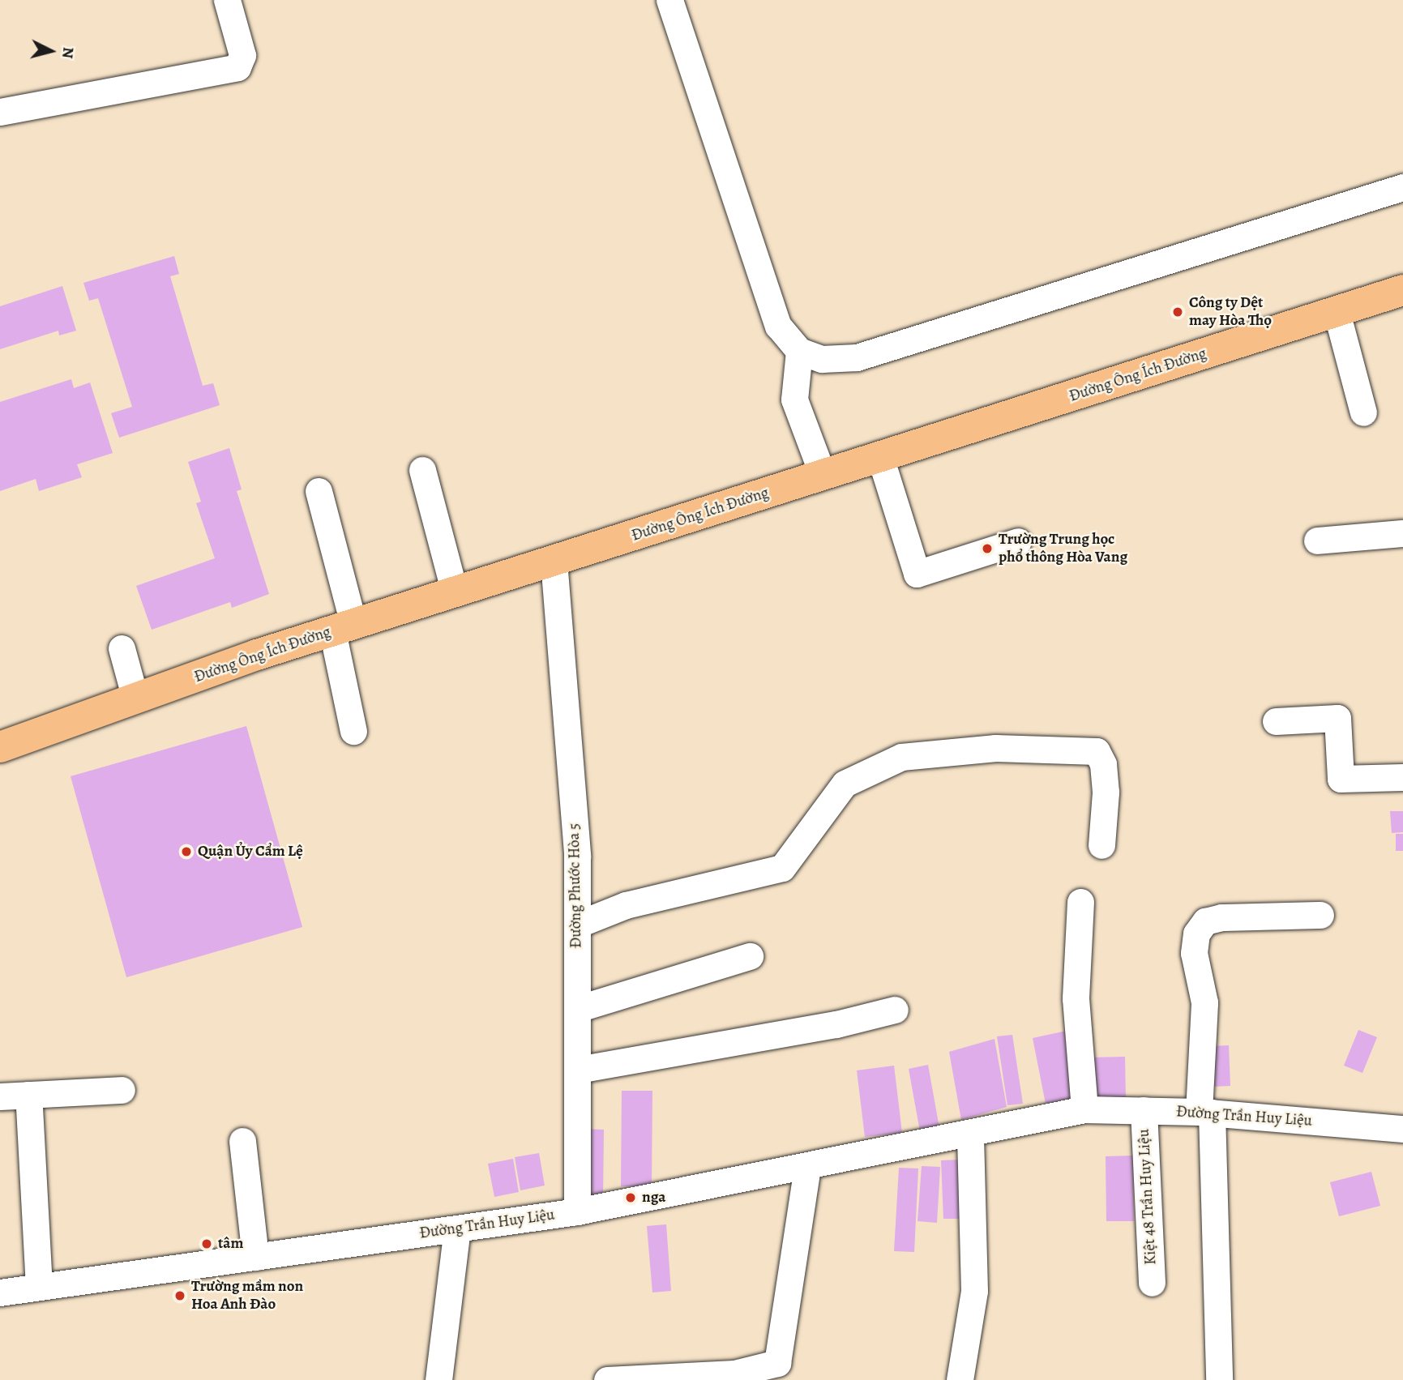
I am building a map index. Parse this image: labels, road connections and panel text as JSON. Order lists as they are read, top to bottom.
{
  "streets": {
    "main road": ["Đường Ông Ích Đường"],
    "street": ["Đường Phước Hòa 5", "Đường Trần Huy Liệu", "Kiệt 48 Trần Huy Liệu"]
  },
  "crossings": [
    ["Đường Ông Ích Đường", "Đường Phước Hòa 5"],
    ["Đường Phước Hòa 5", "Đường Trần Huy Liệu"],
    ["Đường Trần Huy Liệu", "Kiệt 48 Trần Huy Liệu"]
  ],
  "places": [
    "Công ty Dệt may Hòa Thọ",
    "Trường Trung học phổ thông Hòa Vang",
    "Quận Ủy Cẩm Lệ",
    "nga",
    "tâm",
    "Trường mầm non Hoa Anh Đào"
  ],
  "north": "right"
}
